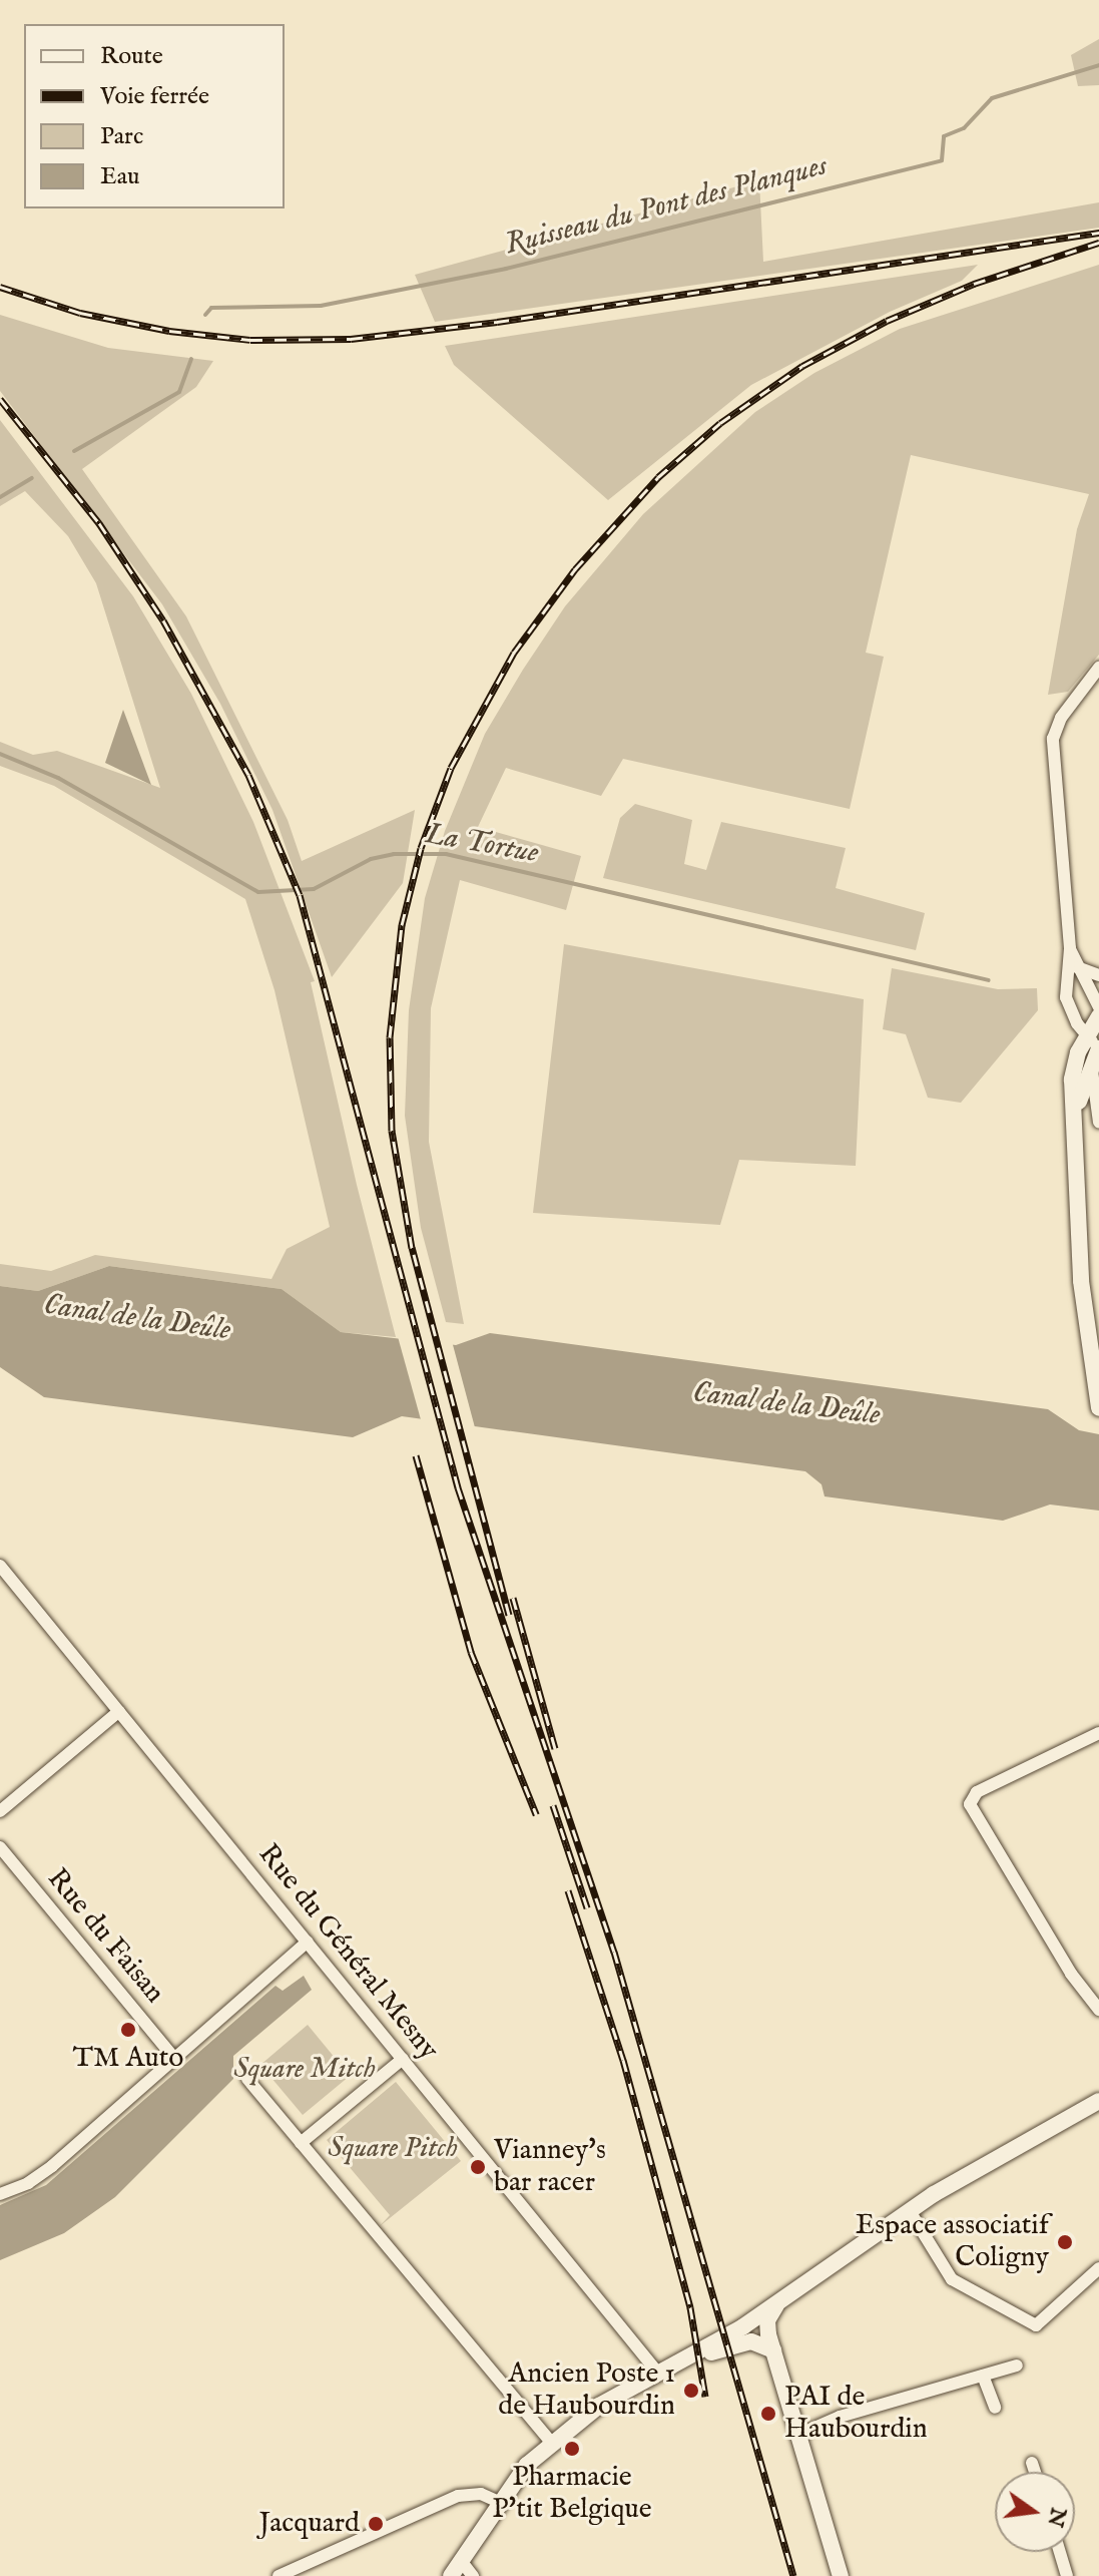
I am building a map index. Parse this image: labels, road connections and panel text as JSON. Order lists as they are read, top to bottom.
{
  "streets": {
    "street": ["Rue du Faisan", "Rue du Général Mesny"]
  },
  "water": ["Ruisseau du Pont des Planques", "La Tortue", "Canal de la Deûle"],
  "parks": ["Square Mitch", "Square Pitch"],
  "places": [
    "TM Auto",
    "Vianney's bar racer",
    "Espace associatif Coligny",
    "Ancien Poste 1 de Haubourdin",
    "PAI de Haubourdin",
    "Pharmacie P'tit Belgique",
    "Jacquard"
  ],
  "legend": [
    "Route",
    "Voie ferrée",
    "Parc",
    "Eau"
  ],
  "north": "right"
}
